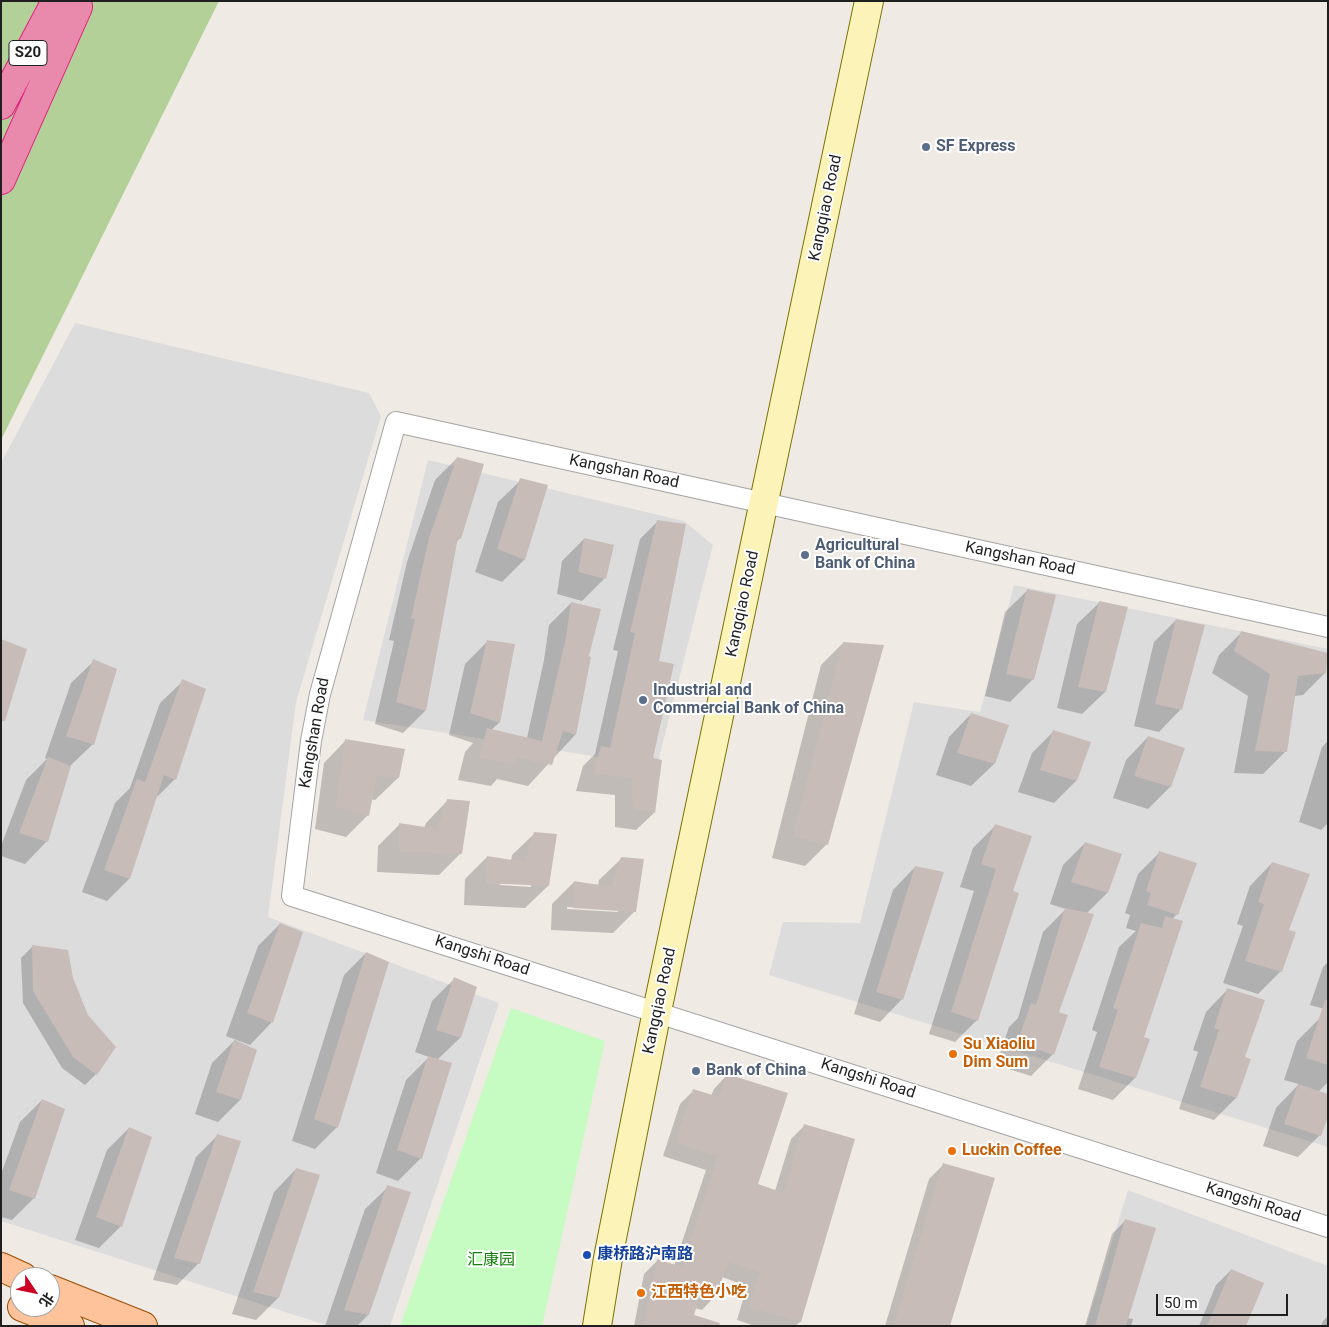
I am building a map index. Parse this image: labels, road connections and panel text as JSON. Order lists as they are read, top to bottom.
{
  "streets": {
    "highway": ["S20"],
    "main road": ["Kangqiao Road"],
    "street": ["Kangshan Road", "Kangshi Road"]
  },
  "crossings": [
    ["Kangqiao Road", "Kangshan Road"],
    ["Kangqiao Road", "Kangshi Road"],
    ["Kangshan Road", "Kangshi Road"]
  ],
  "parks": ["汇康园"],
  "places": [
    "SF Express",
    "Agricultural Bank of China",
    "Industrial and Commercial Bank of China",
    "Su Xiaoliu Dim Sum",
    "Bank of China",
    "Luckin Coffee",
    "康桥路沪南路",
    "江西特色小吃"
  ],
  "scale_bar": "50 m",
  "north": "bottom right"
}
